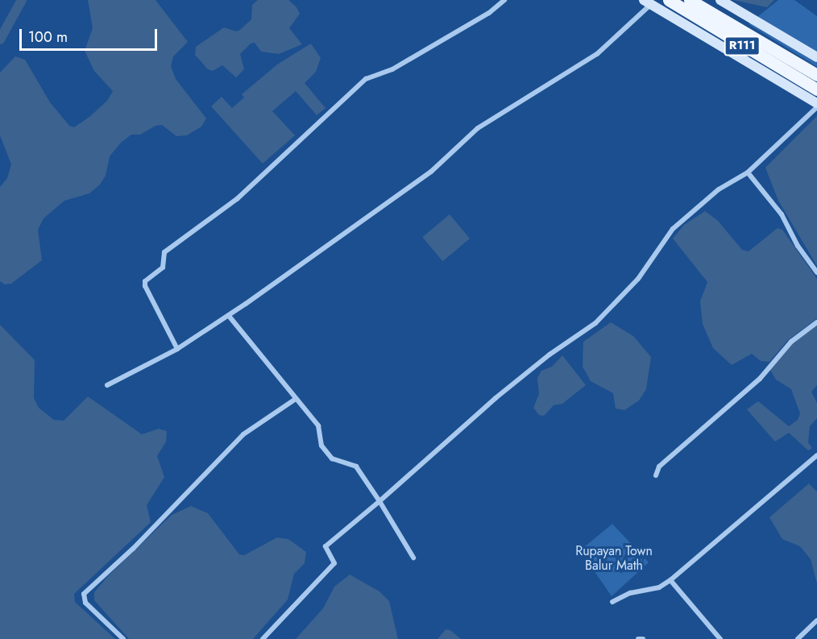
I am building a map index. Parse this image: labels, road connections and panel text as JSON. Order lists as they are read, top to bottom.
{
  "streets": {
    "main road": ["R111"]
  },
  "parks": ["Rupayan Town Balur Math"],
  "scale_bar": "100 m"
}
